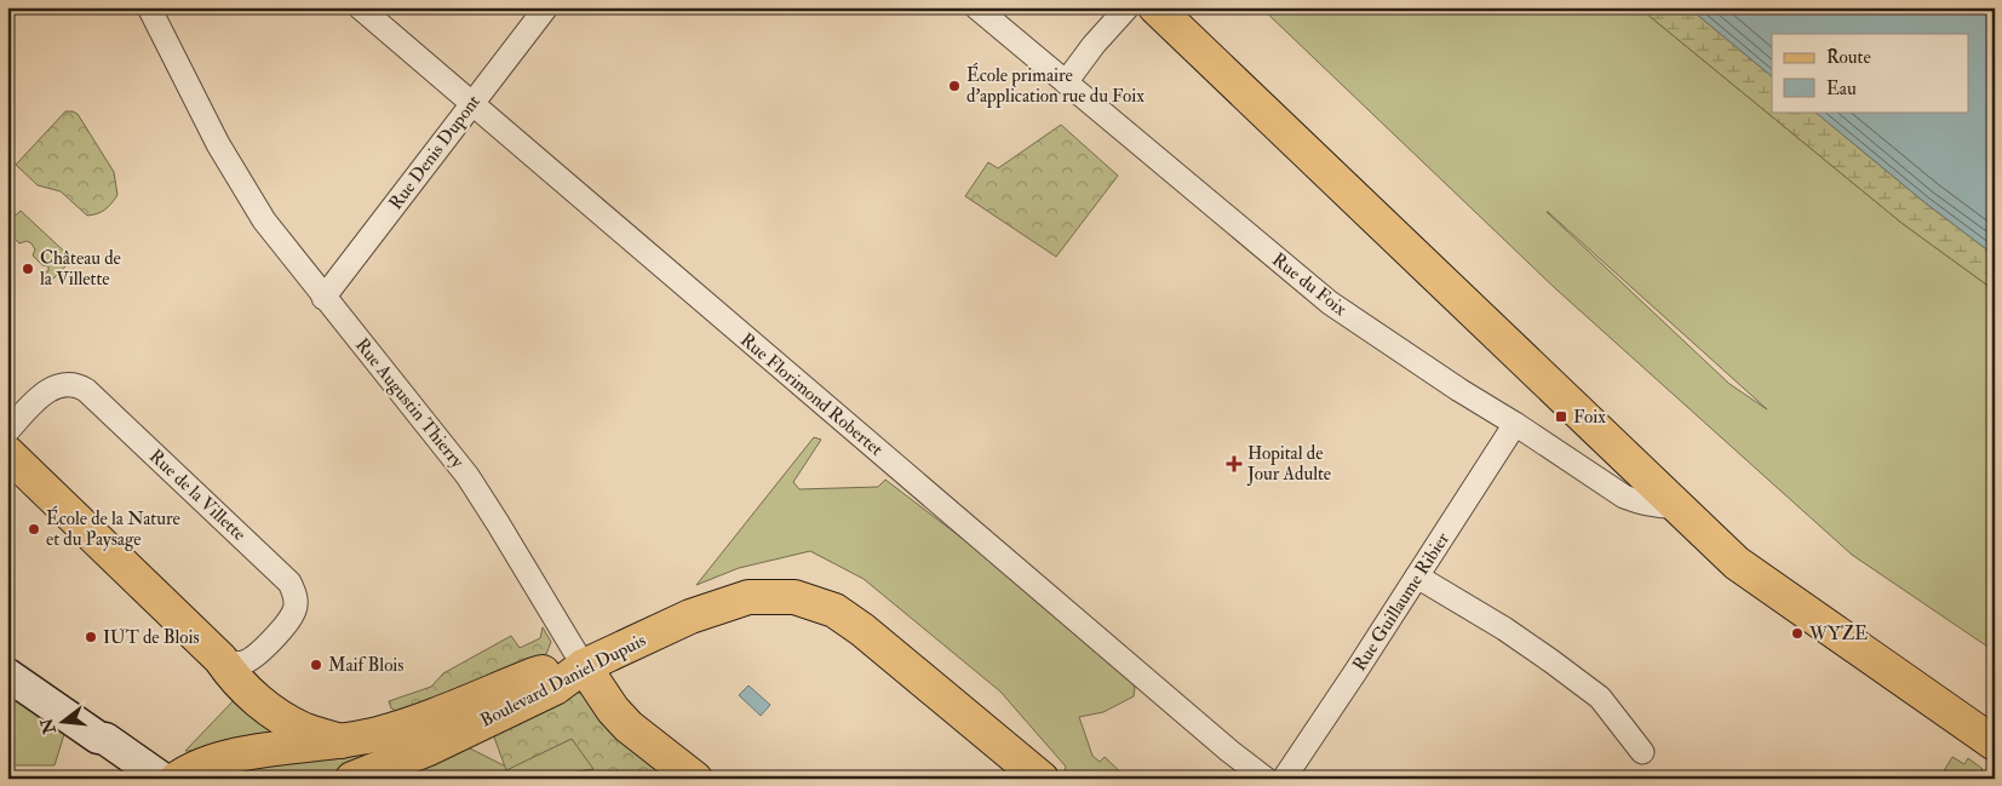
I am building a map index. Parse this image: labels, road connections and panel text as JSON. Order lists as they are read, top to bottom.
{
  "streets": {
    "main road": ["Rue Augustin Thierry", "Boulevard Daniel Dupuis"],
    "street": [
      "Rue Denis Dupont",
      "Rue du Foix",
      "Rue Florimond Robertet",
      "Rue de la Villette",
      "Rue Guillaume Ribier"
    ]
  },
  "crossings": [
    ["Rue Denis Dupont", "Rue Florimond Robertet"],
    ["Rue Denis Dupont", "Rue Augustin Thierry"],
    ["Rue du Foix", "Rue Guillaume Ribier"],
    ["Rue Augustin Thierry", "Boulevard Daniel Dupuis"]
  ],
  "places": {
    "other": [
      "École primaire d'application rue du Foix",
      "Château de la Villette",
      "École de la Nature et du Paysage",
      "WYZE",
      "IUT de Blois",
      "Maif Blois"
    ],
    "transit": ["Foix"],
    "health": ["Hopital de Jour Adulte"]
  },
  "legend": ["Route", "Eau"],
  "north": "left"
}
